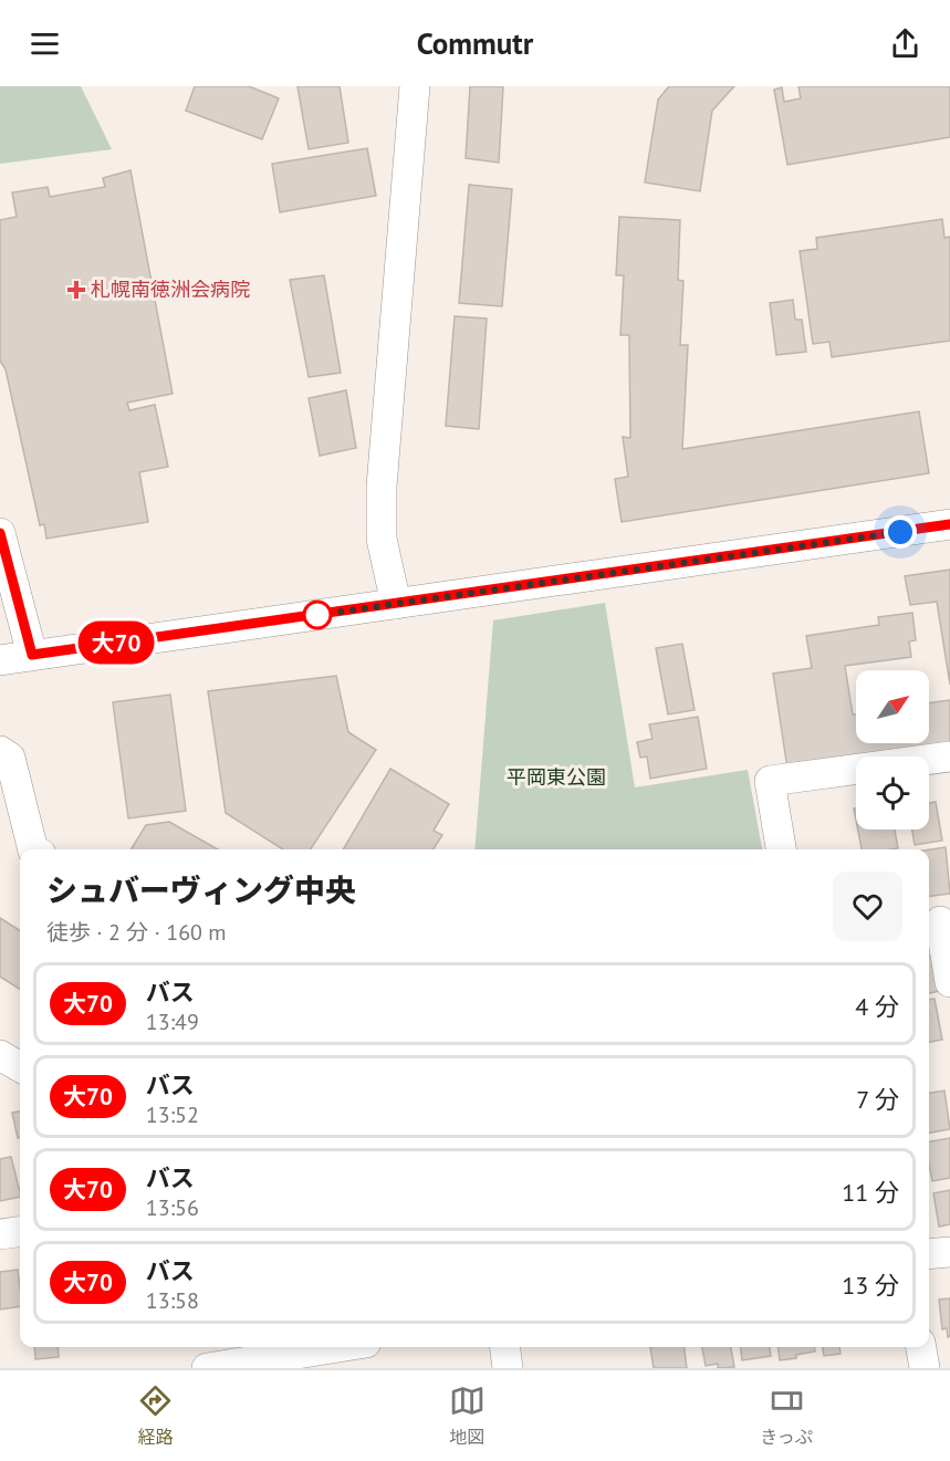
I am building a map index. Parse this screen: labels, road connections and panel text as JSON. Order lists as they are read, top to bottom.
{
  "parks": ["平岡東公園"],
  "places": {
    "health": ["札幌南徳洲会病院"]
  },
  "lines": ["bus line 大70"],
  "north": "top right",
  "page": {
    "header": "Commutr",
    "on_map": "大70",
    "heading": ["シュバーヴィング中央", "徒歩 · 2 分 · 160 m"],
    "list": [
      {
        "mark": "大70",
        "name": "バス",
        "note": "13:49",
        "value": "4 分"
      },
      {
        "mark": "大70",
        "name": "バス",
        "note": "13:52",
        "value": "7 分"
      },
      {
        "mark": "大70",
        "name": "バス",
        "note": "13:56",
        "value": "11 分"
      },
      {
        "mark": "大70",
        "name": "バス",
        "note": "13:58",
        "value": "13 分"
      }
    ],
    "tabs": ["経路", "地図", "きっぷ"]
  }
}
